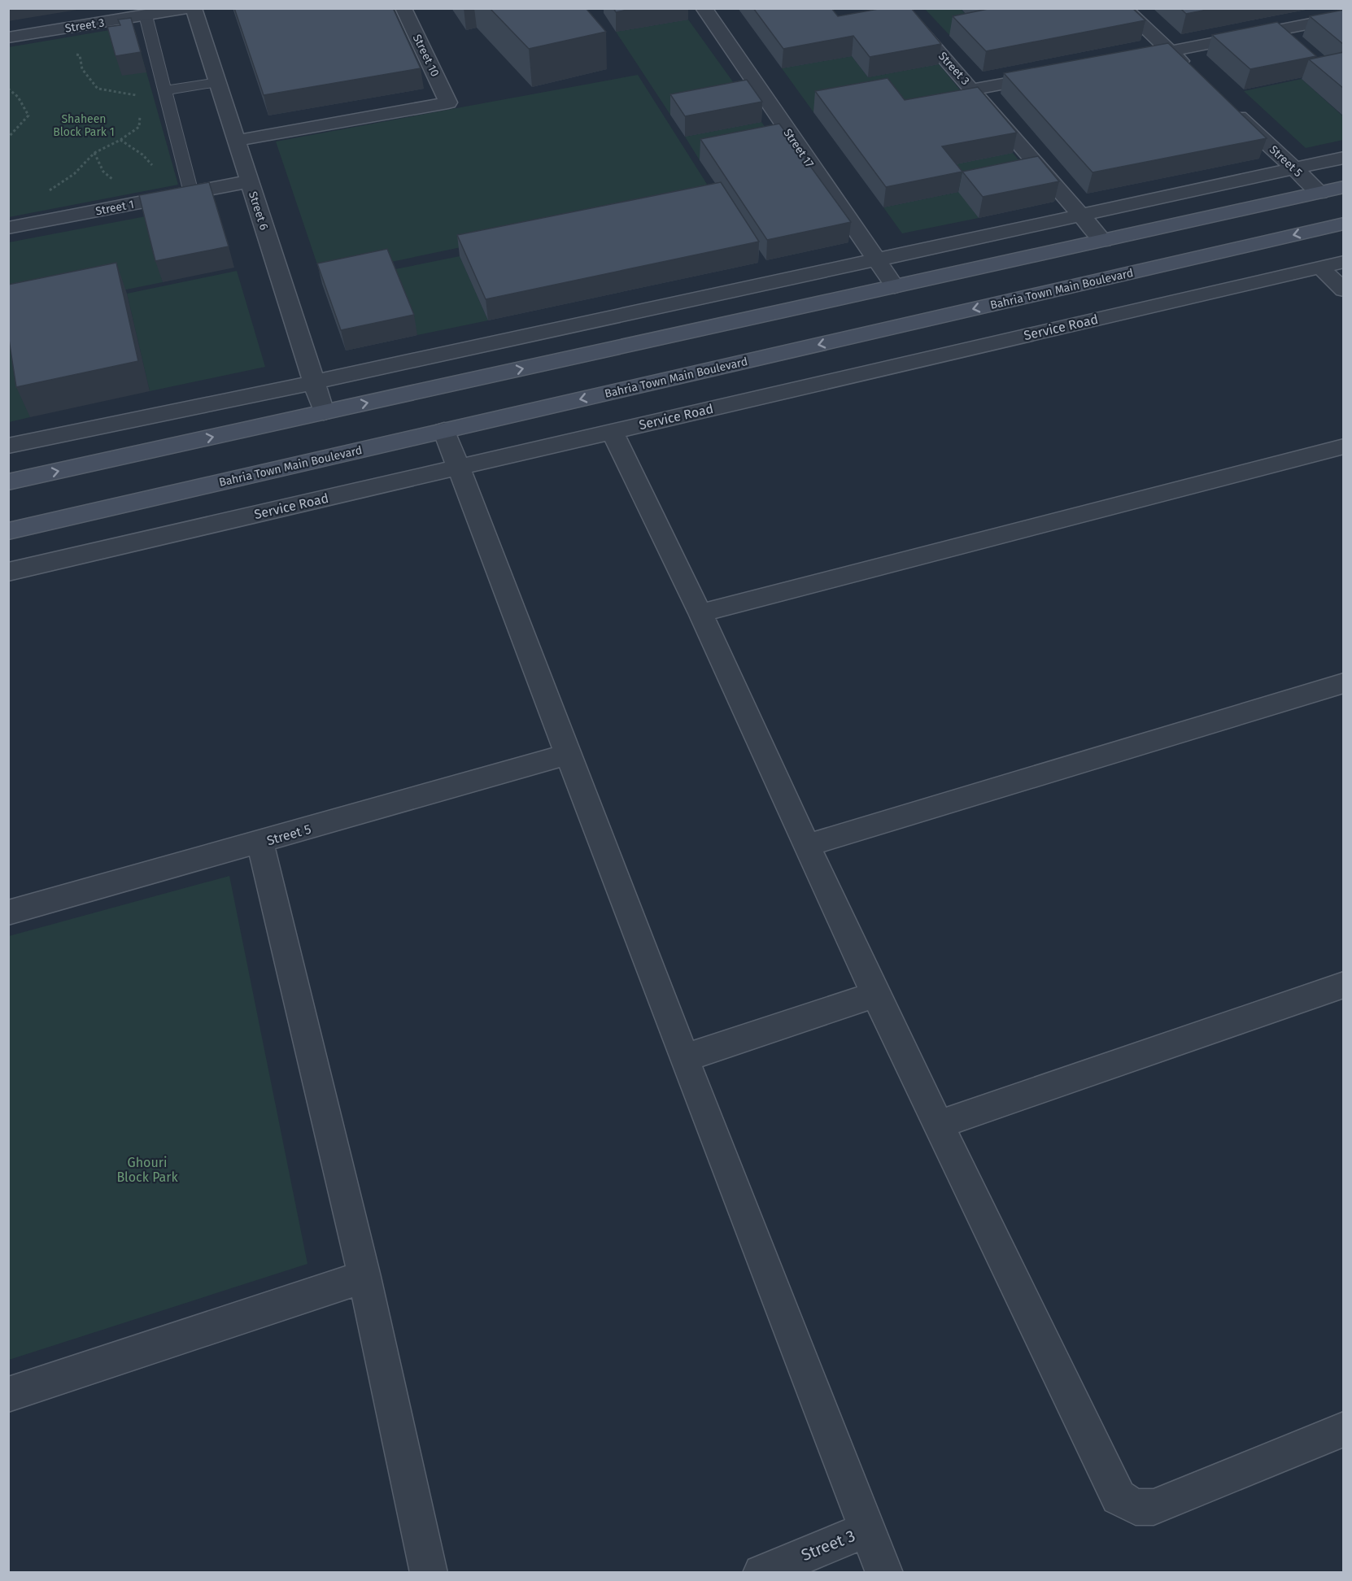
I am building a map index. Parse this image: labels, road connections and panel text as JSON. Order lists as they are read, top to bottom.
{
  "streets": {
    "main road": ["Bahria Town Main Boulevard"],
    "street": [
      "Street 3",
      "Street 10",
      "Street 17",
      "Street 5",
      "Street 1",
      "Street 6",
      "Service Road"
    ]
  },
  "crossings": [
    ["Street 10", "Street 6"],
    ["Street 1", "Street 6"]
  ],
  "parks": ["Shaheen Block Park 1", "Ghouri Block Park"]
}
